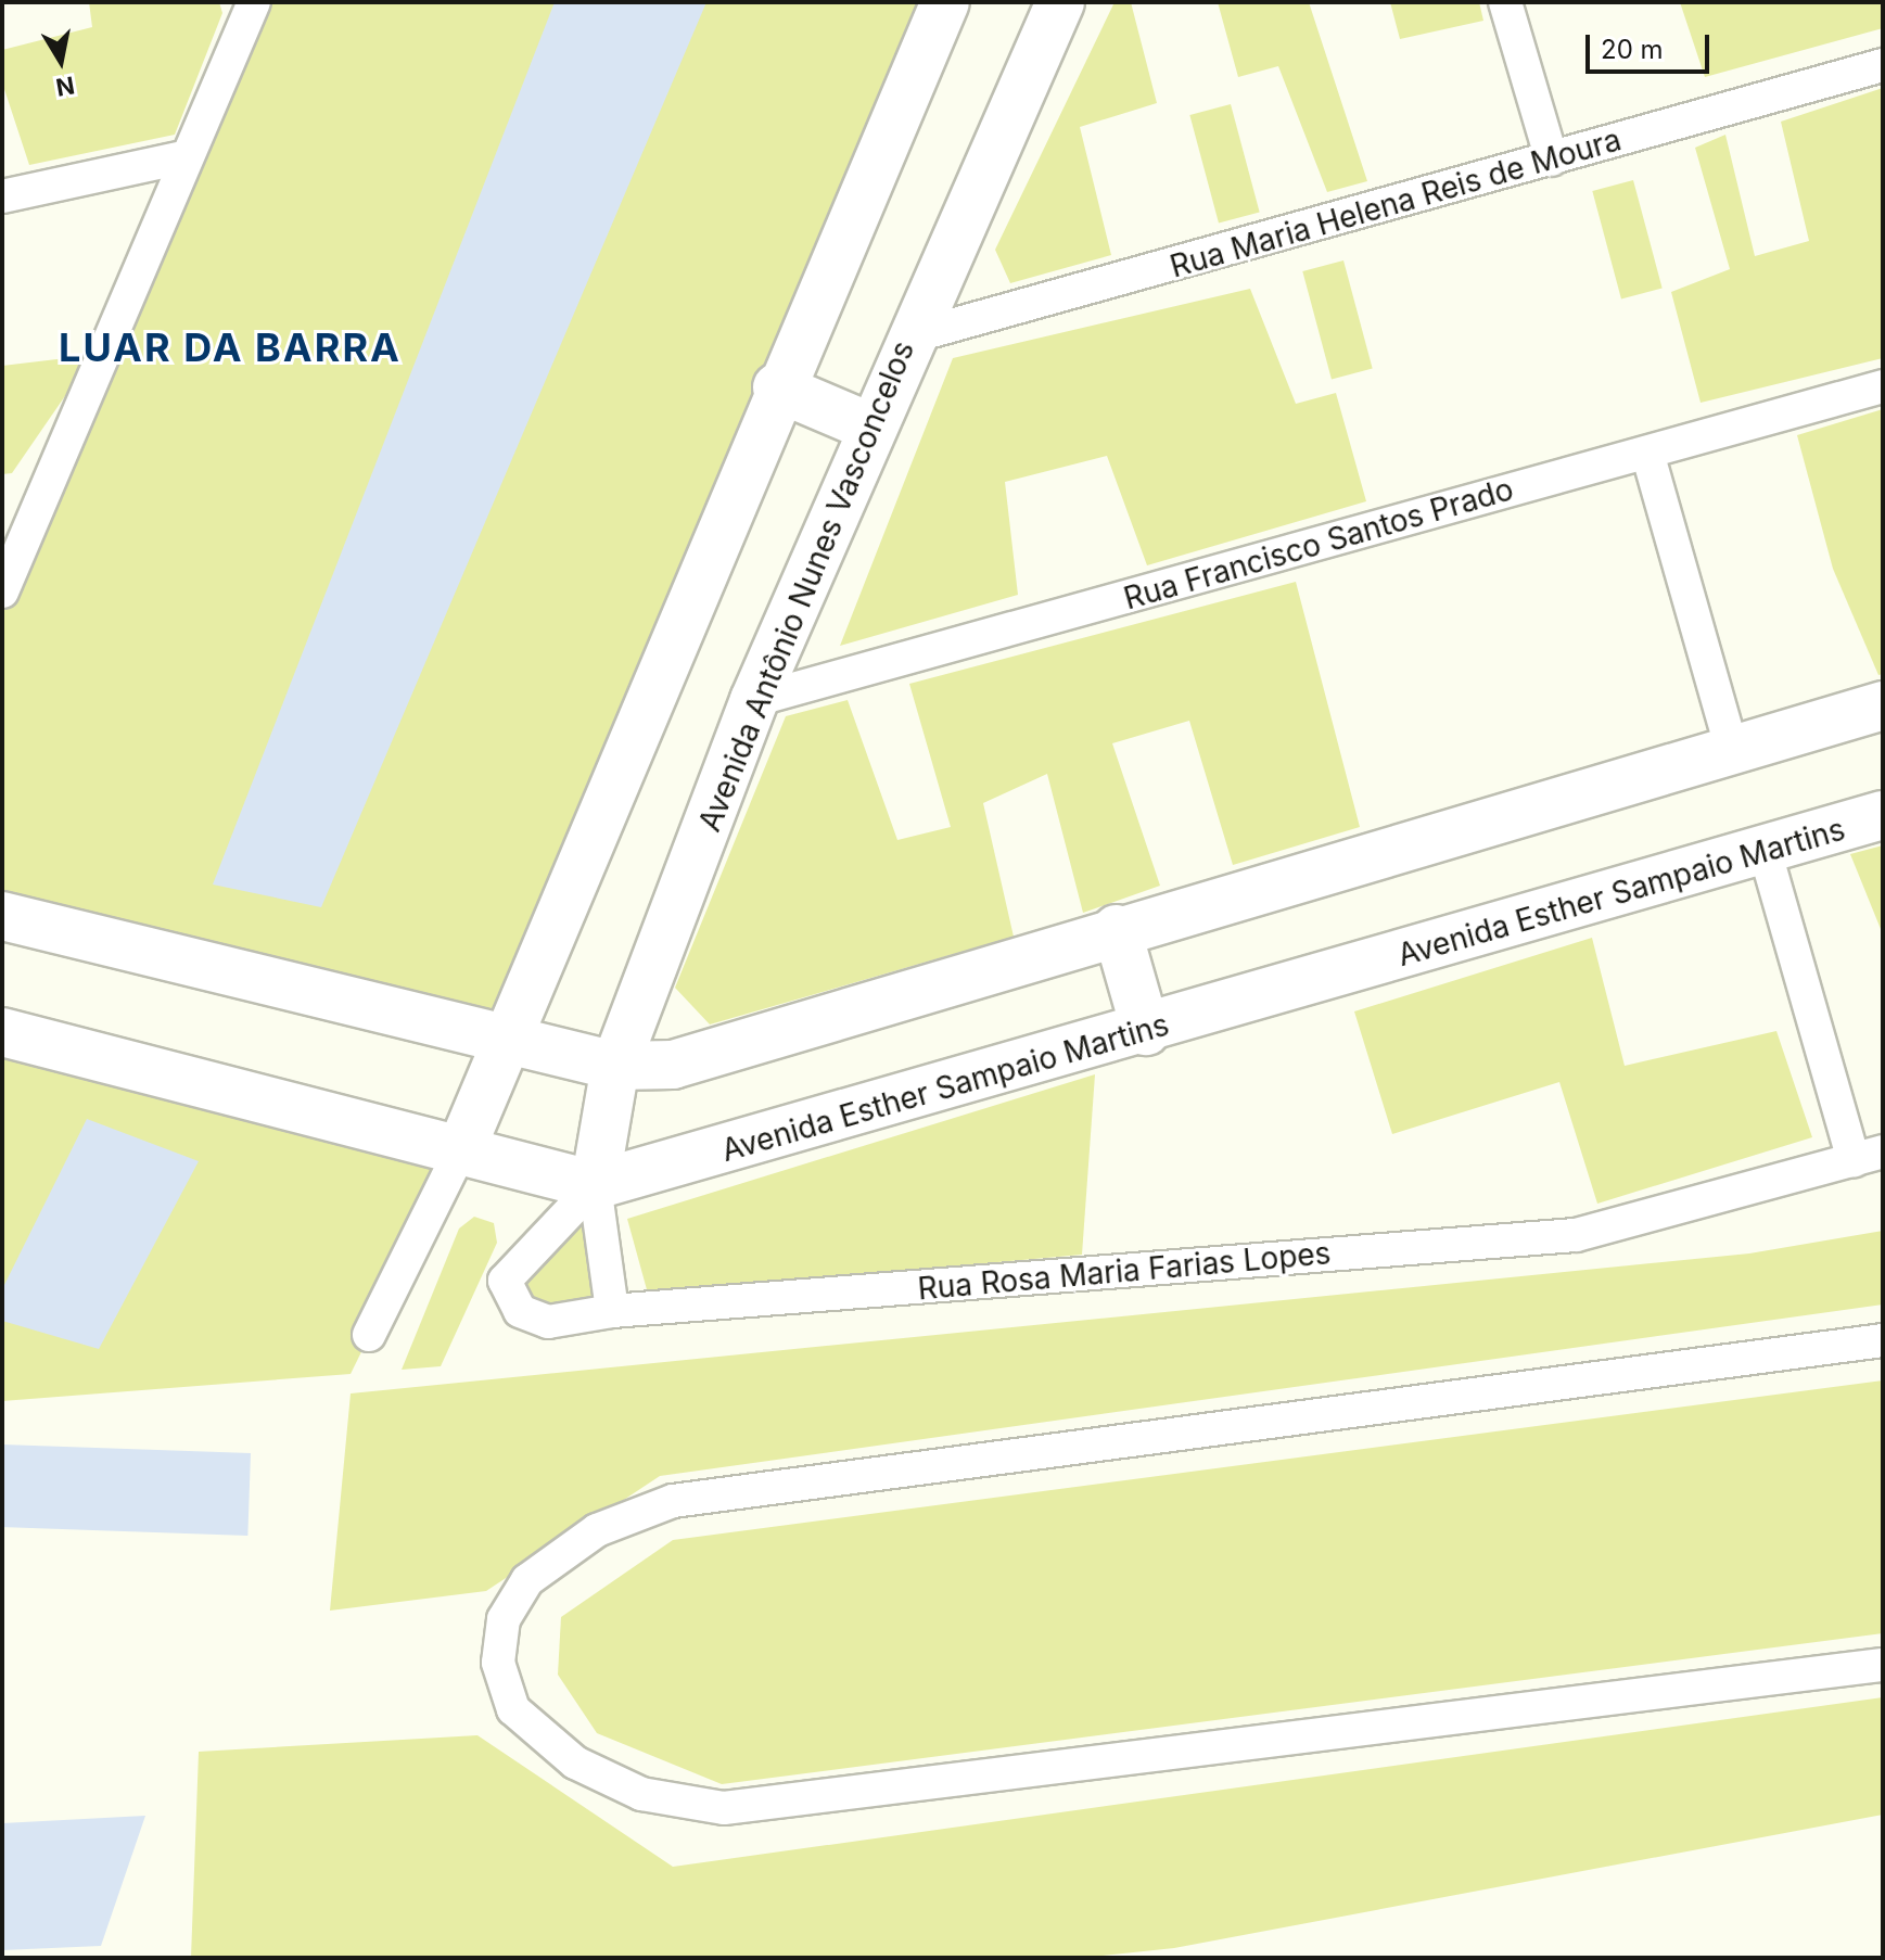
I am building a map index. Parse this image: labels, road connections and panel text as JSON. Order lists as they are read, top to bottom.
{
  "streets": {
    "street": [
      "Rua Maria Helena Reis de Moura",
      "Rua Francisco Santos Prado",
      "Avenida Antônio Nunes Vasconcelos",
      "Avenida Esther Sampaio Martins",
      "Rua Rosa Maria Farias Lopes"
    ]
  },
  "crossings": [
    ["Rua Maria Helena Reis de Moura", "Avenida Antônio Nunes Vasconcelos"],
    ["Rua Francisco Santos Prado", "Avenida Antônio Nunes Vasconcelos"],
    ["Avenida Antônio Nunes Vasconcelos", "Avenida Esther Sampaio Martins"],
    ["Avenida Antônio Nunes Vasconcelos", "Rua Rosa Maria Farias Lopes"],
    ["Avenida Esther Sampaio Martins", "Rua Rosa Maria Farias Lopes"]
  ],
  "districts": ["LUAR DA BARRA"],
  "scale_bar": "20 m",
  "north": "bottom"
}
